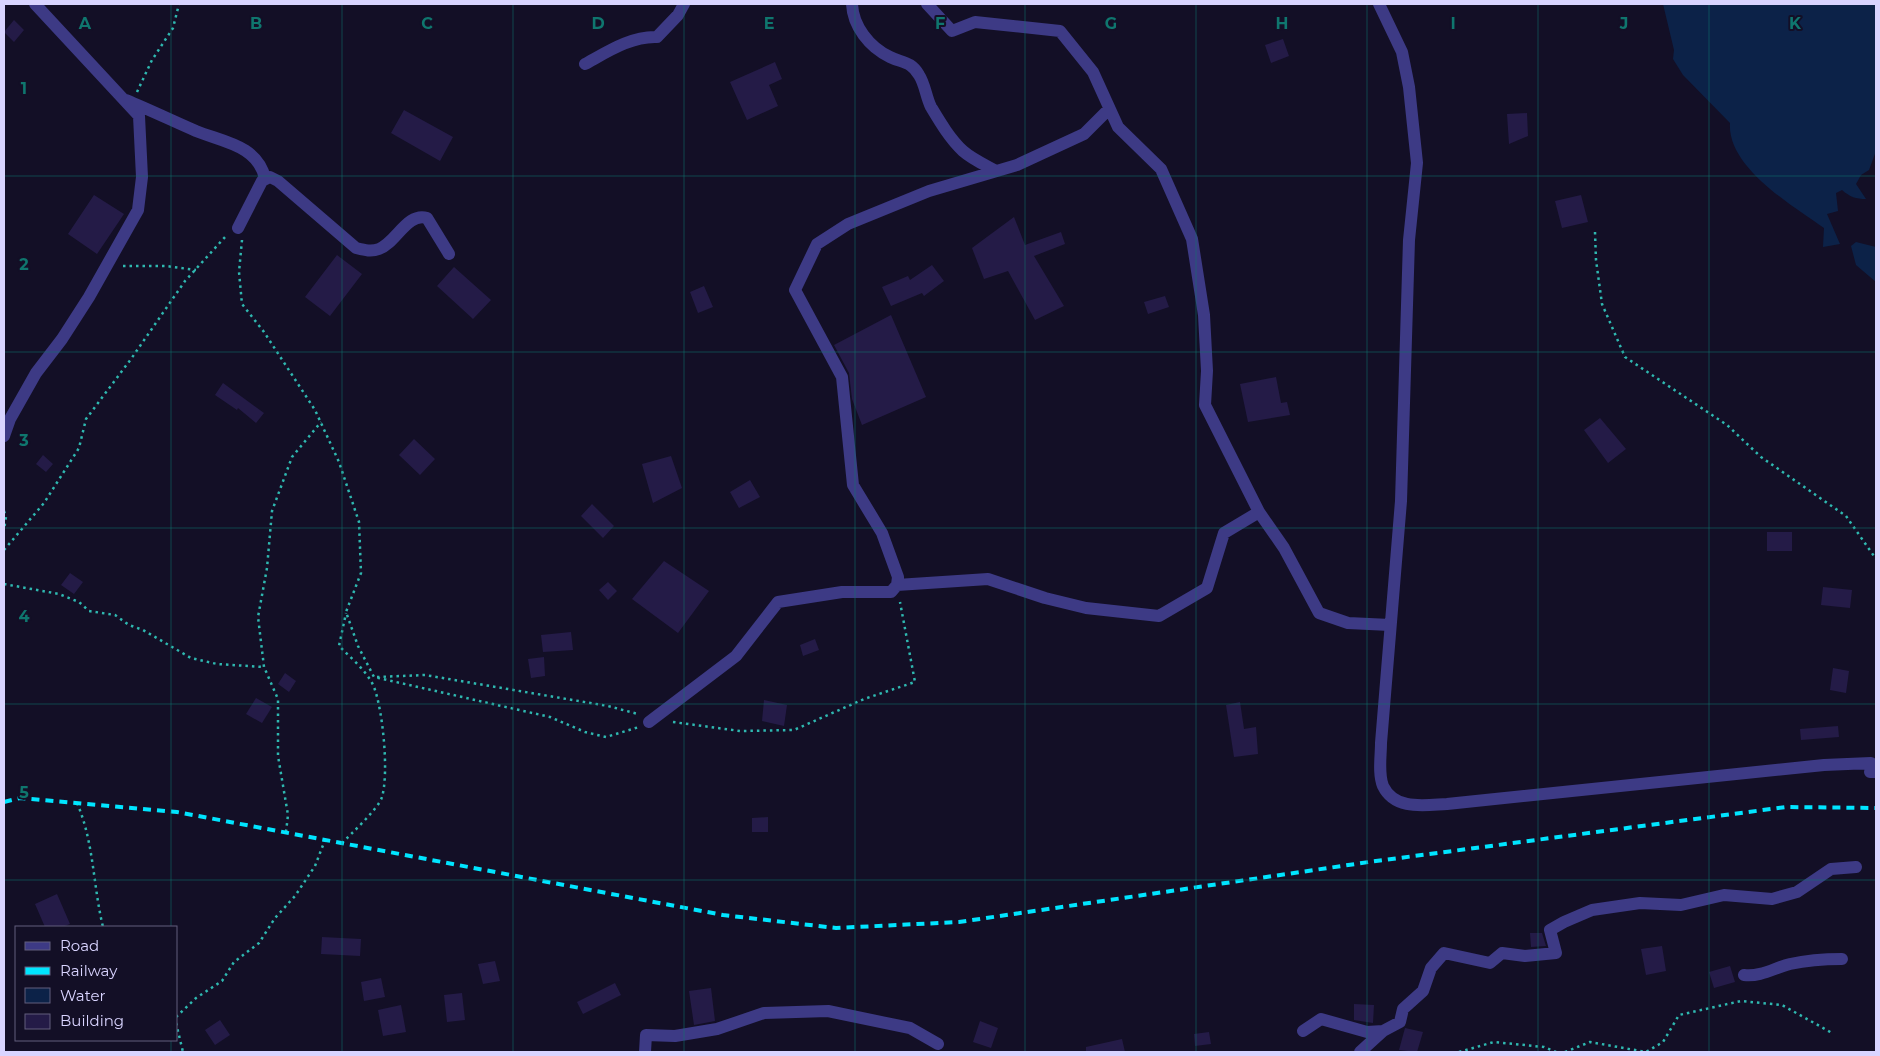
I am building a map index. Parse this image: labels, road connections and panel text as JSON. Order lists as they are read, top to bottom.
{
  "legend": [
    "Road",
    "Railway",
    "Water",
    "Building"
  ],
  "grid": {
    "columns": [
      "A",
      "B",
      "C",
      "D",
      "E",
      "F",
      "G",
      "H",
      "I",
      "J",
      "K"
    ],
    "rows": [
      "1",
      "2",
      "3",
      "4",
      "5"
    ]
  }
}
